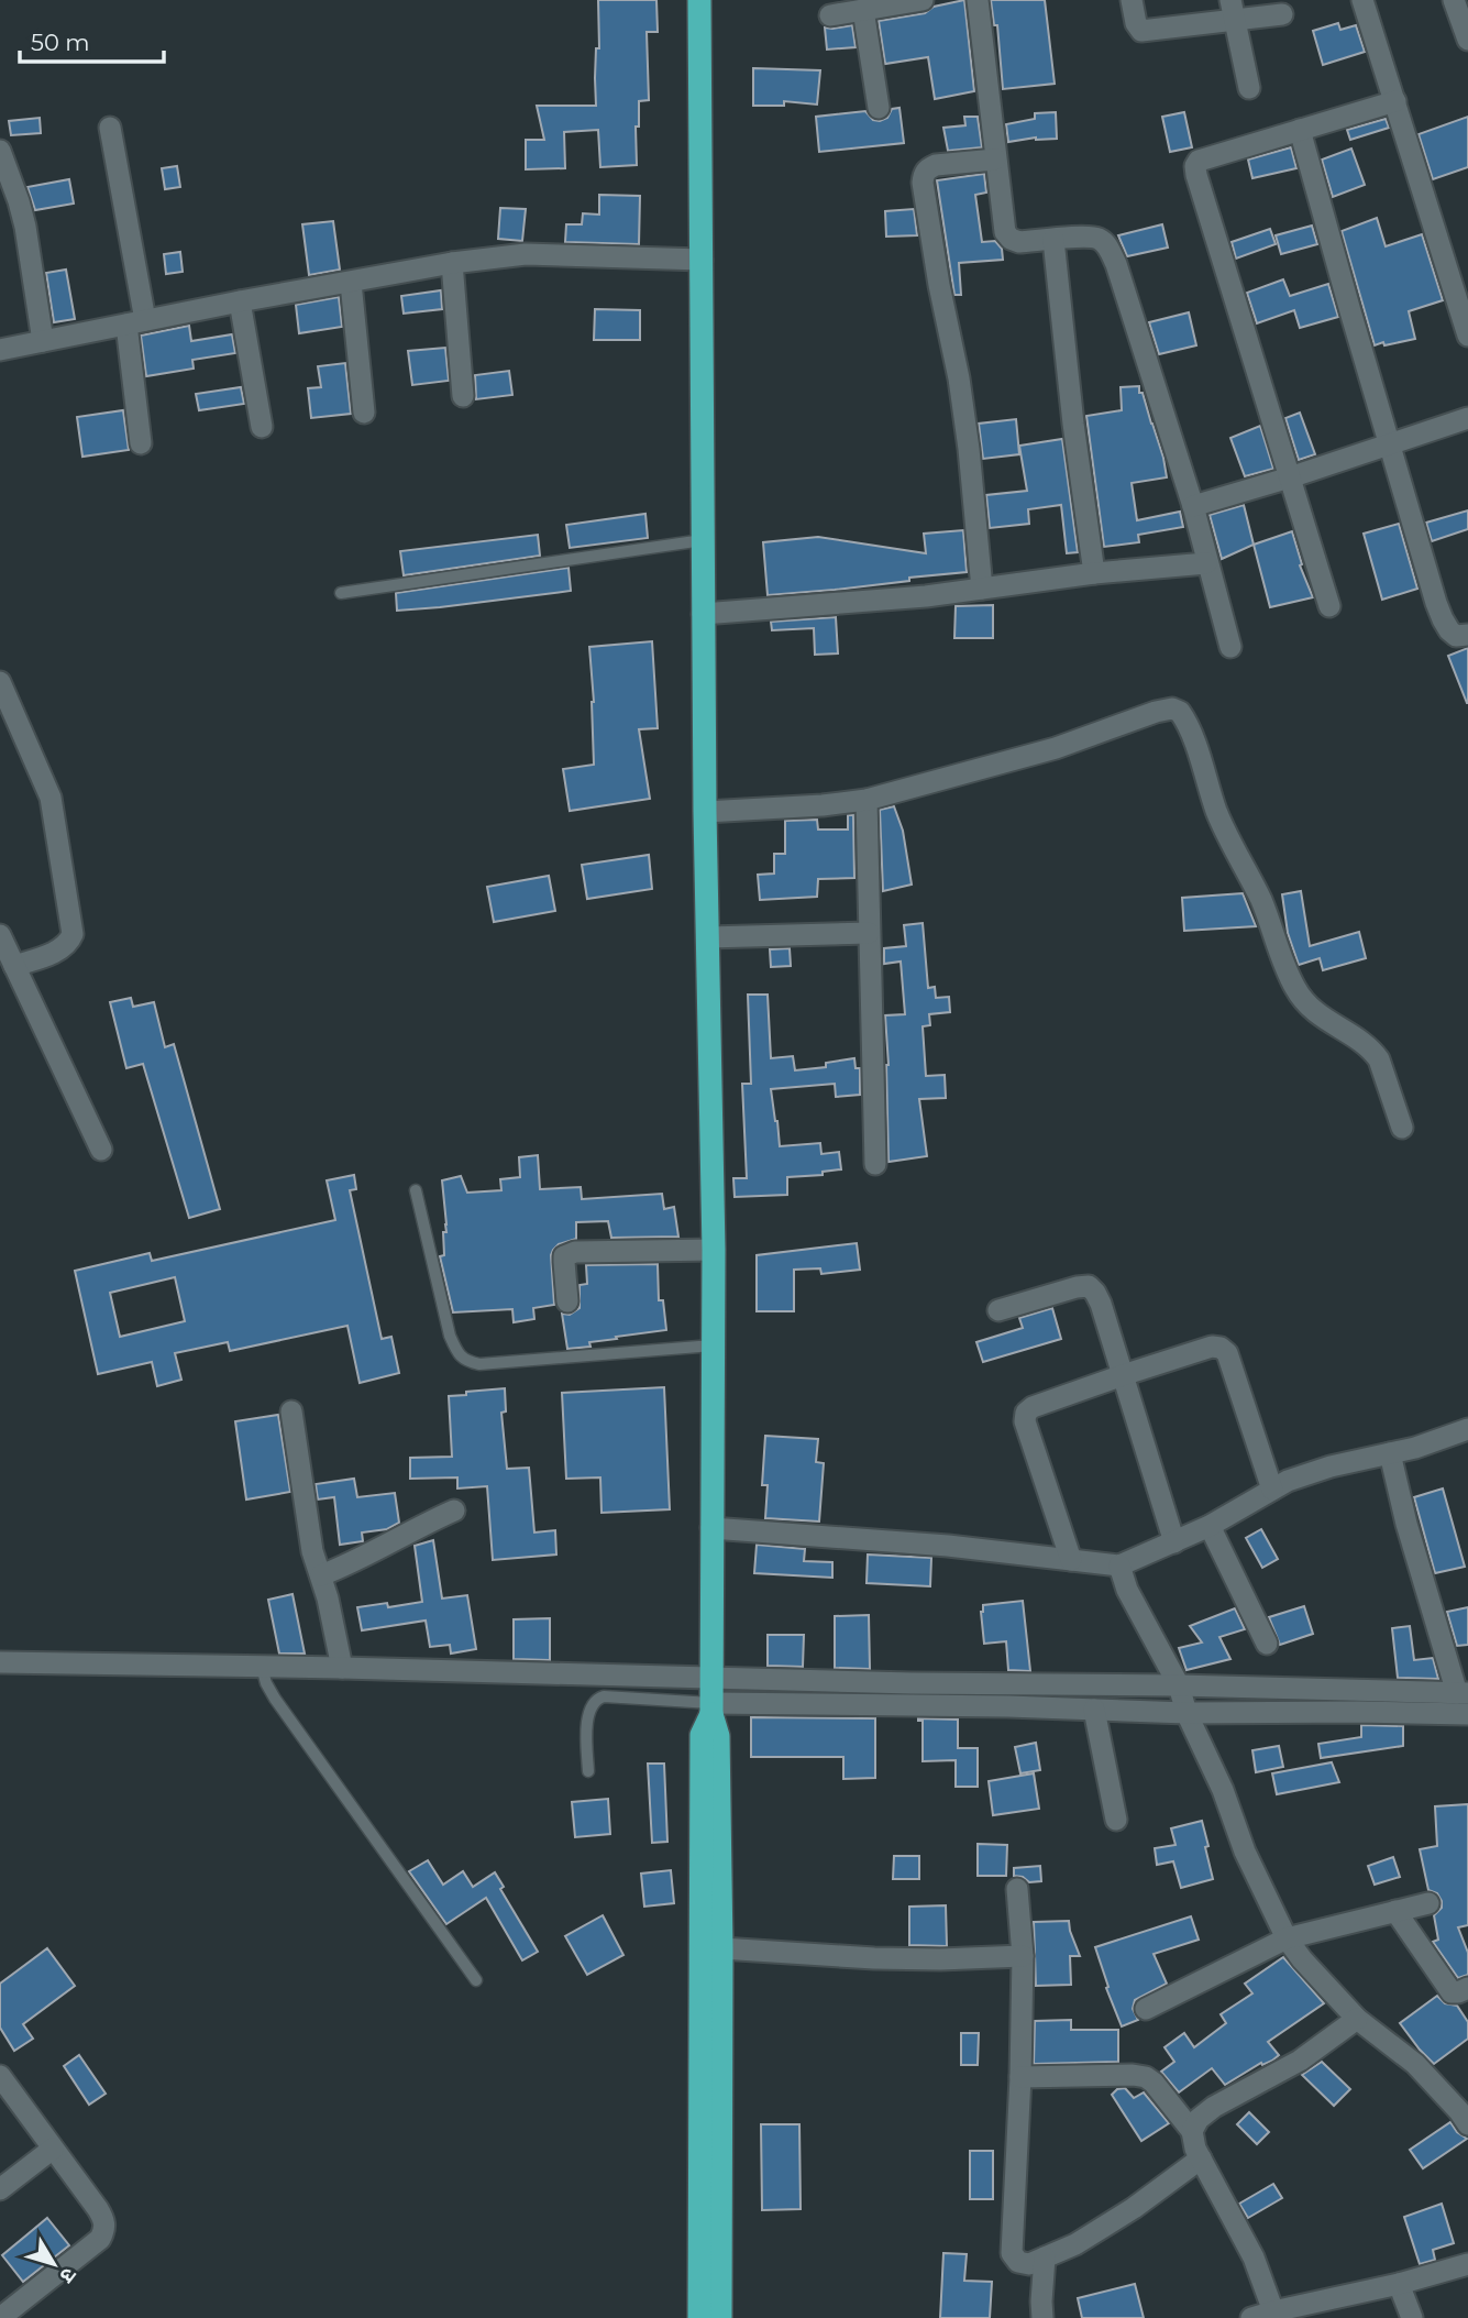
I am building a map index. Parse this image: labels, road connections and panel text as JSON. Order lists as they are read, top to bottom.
{
  "scale_bar": "50 m",
  "north": "bottom right"
}
